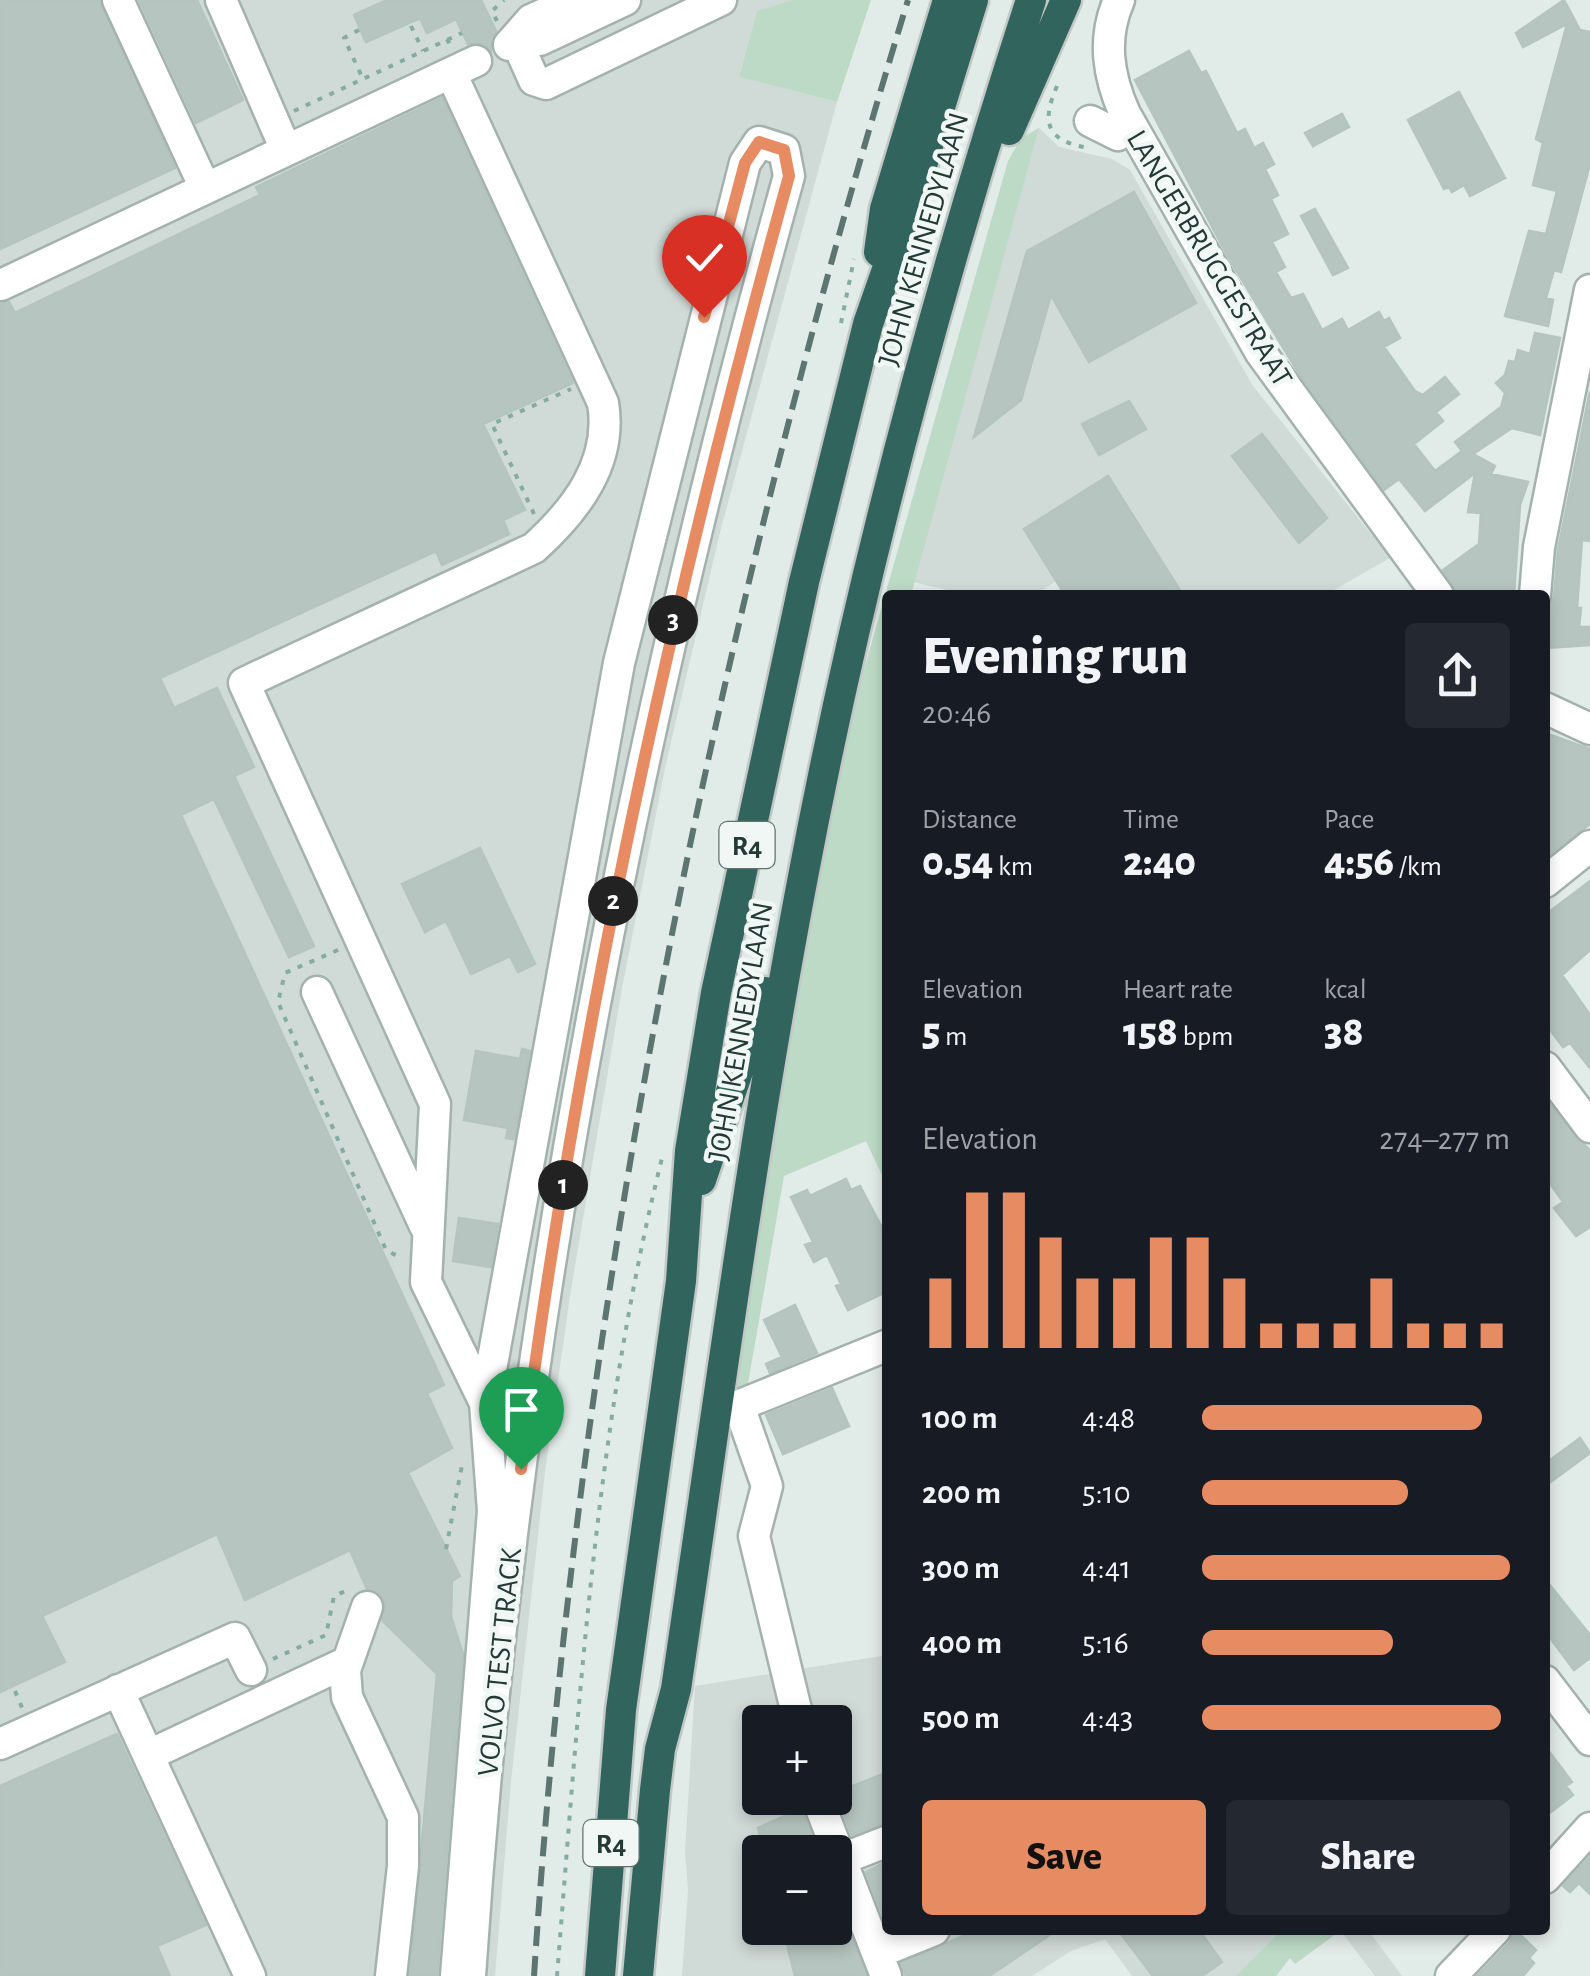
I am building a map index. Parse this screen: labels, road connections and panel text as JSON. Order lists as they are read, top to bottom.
{
  "streets": {
    "highway": ["JOHN KENNEDYLAAN", "R4"],
    "street": ["LANGERBRUGGESTRAAT", "VOLVO TEST TRACK"]
  },
  "page": {
    "heading": ["Evening run", "20:46"],
    "pins": ["3", "2", "1"],
    "stats": [
      ["Distance", "0.54 km"],
      ["Time", "2:40"],
      ["Pace", "4:56 /km"],
      ["Elevation", "5 m"],
      ["Heart rate", "158 bpm"],
      ["kcal", "38"]
    ],
    "chart": ["Elevation", "274–277 m"],
    "list": [
      {
        "name": "100 m",
        "note": "4:48"
      },
      {
        "name": "200 m",
        "note": "5:10"
      },
      {
        "name": "300 m",
        "note": "4:41"
      },
      {
        "name": "400 m",
        "note": "5:16"
      },
      {
        "name": "500 m",
        "note": "4:43"
      }
    ],
    "map_buttons": ["+", "−"],
    "buttons": ["Save", "Share"]
  }
}
